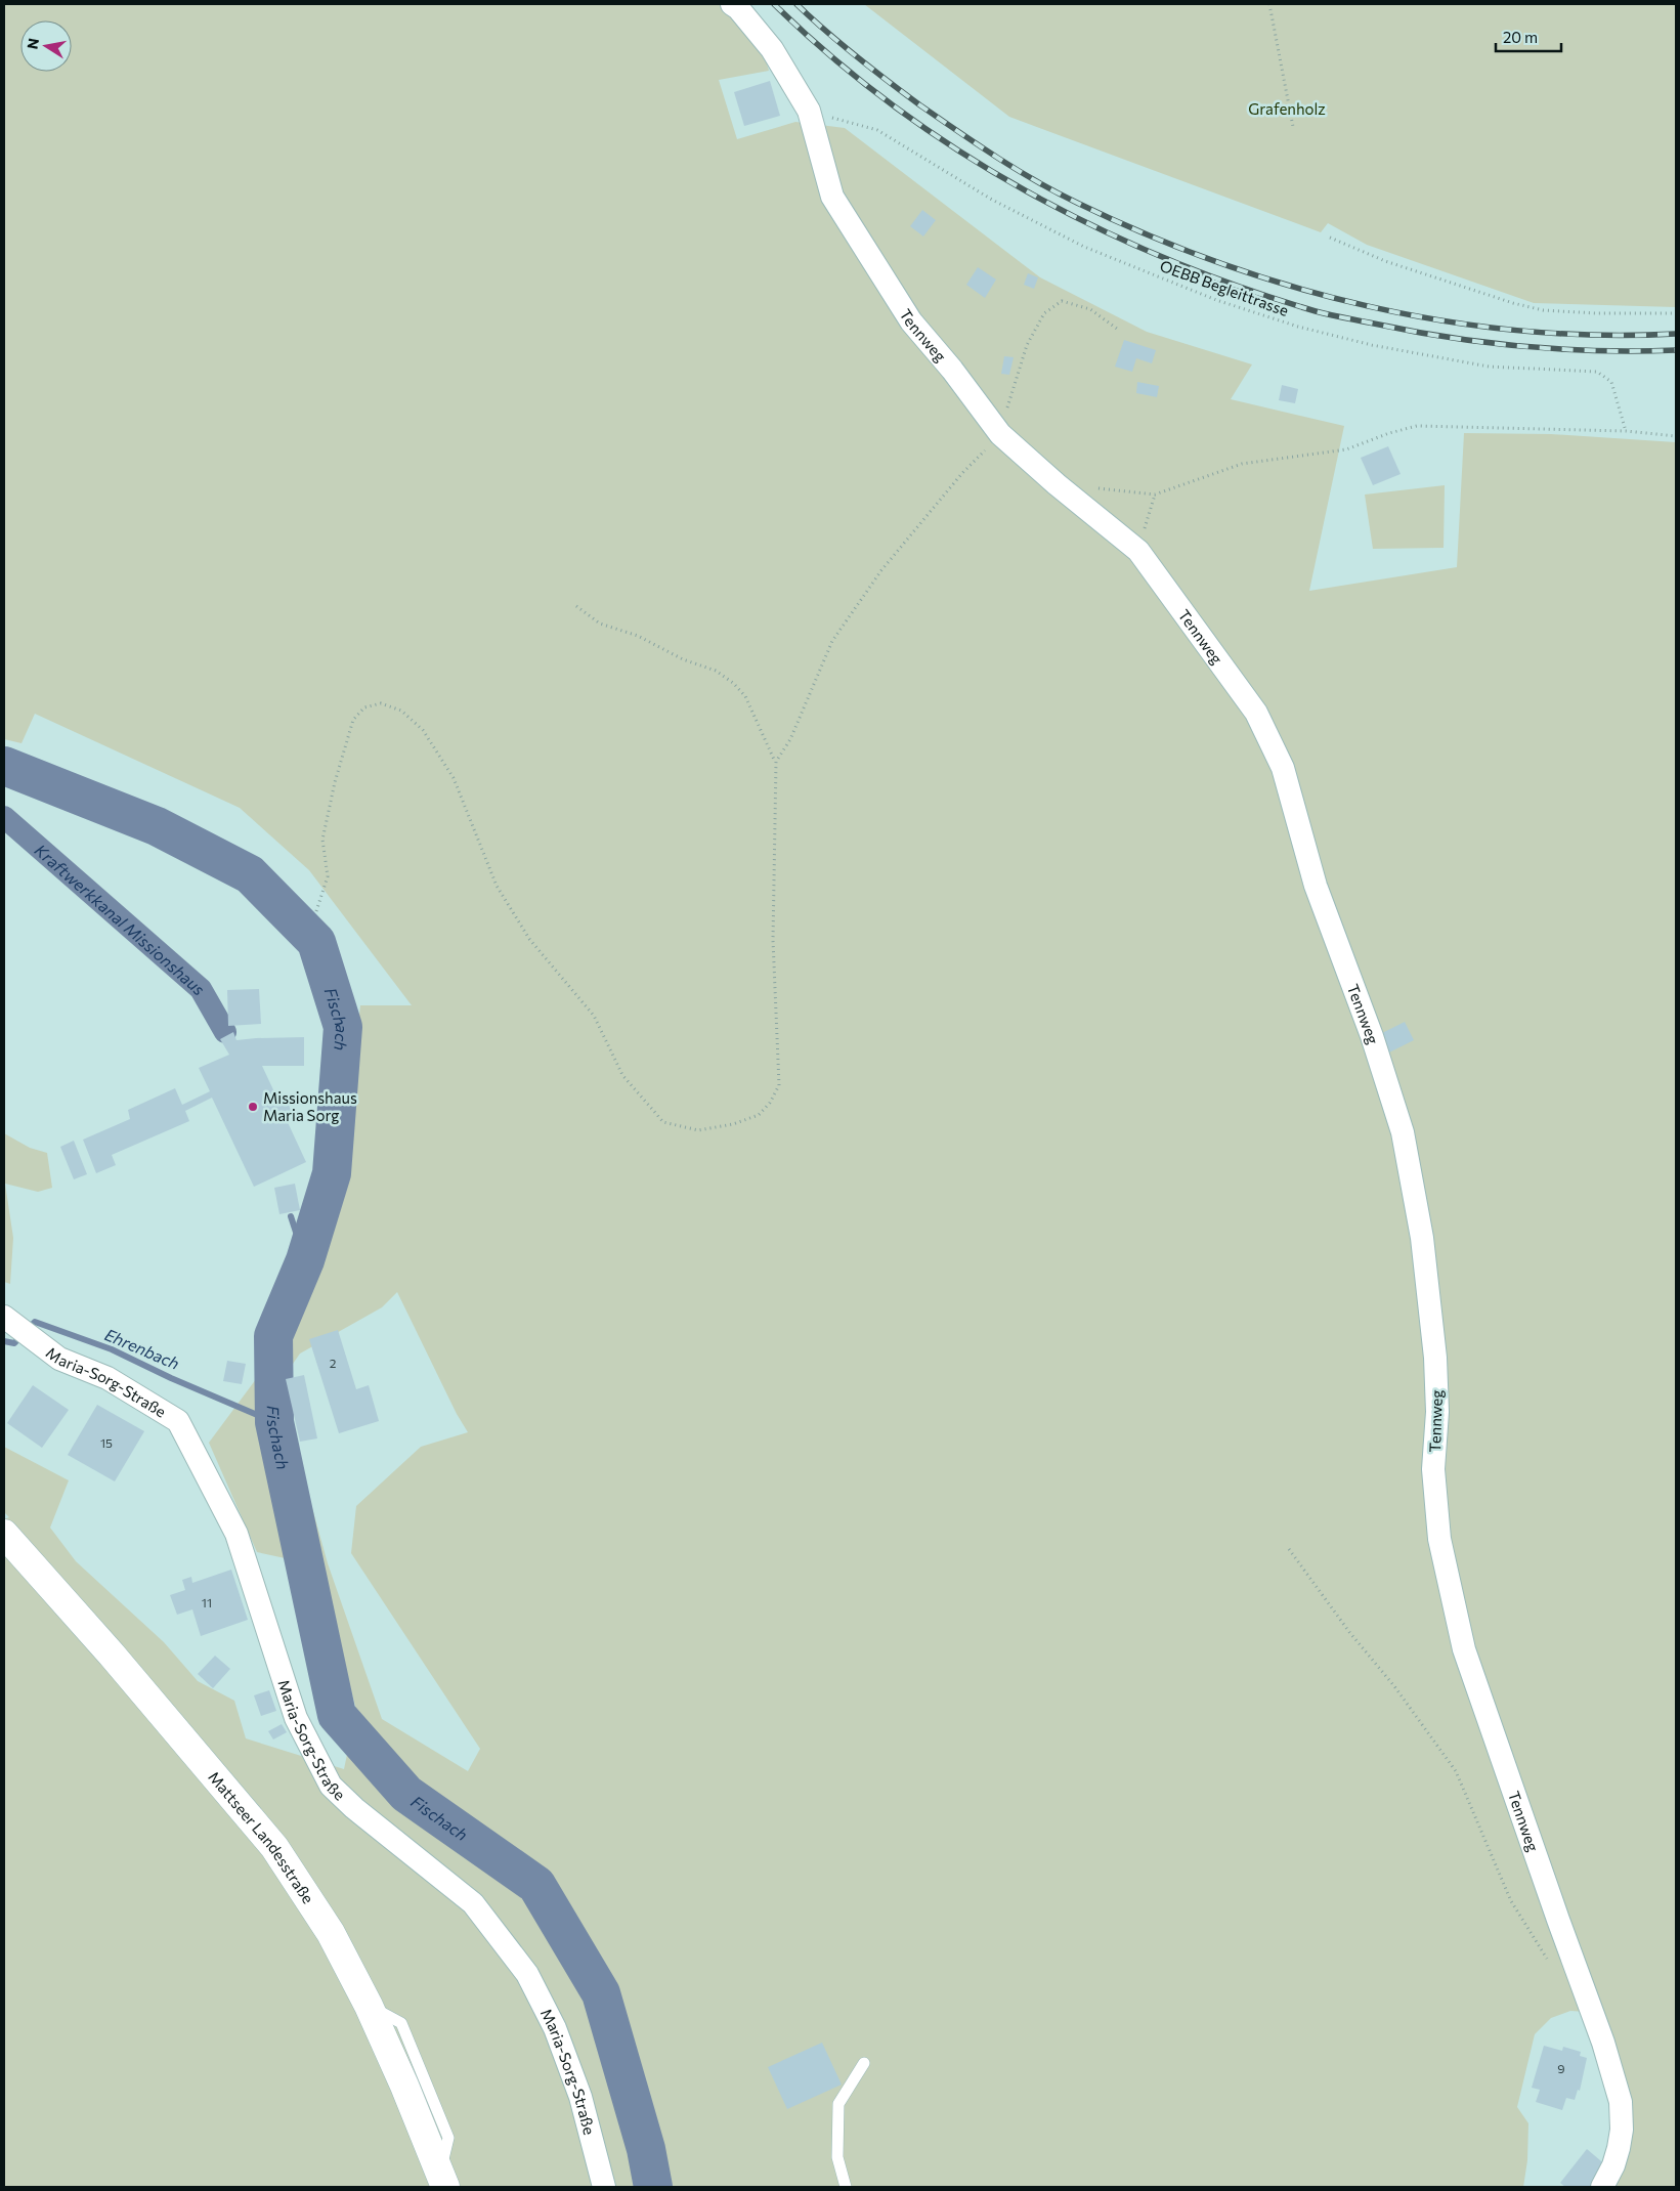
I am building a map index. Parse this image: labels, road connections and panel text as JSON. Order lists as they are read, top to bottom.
{
  "streets": {
    "main road": ["Mattseer Landesstraße"],
    "street": ["Tennweg", "Maria-Sorg-Straße"],
    "path": ["OEBB Begleittrasse"]
  },
  "crossings": [
    ["OEBB Begleittrasse", "Tennweg"]
  ],
  "water": ["Kraftwerkkanal Missionshaus", "Fischach", "Ehrenbach"],
  "parks": ["Grafenholz"],
  "places": ["Missionshaus Maria Sorg"],
  "house_numbers": [
    "2",
    "15",
    "11",
    "9"
  ],
  "scale_bar": "20 m",
  "north": "left"
}
